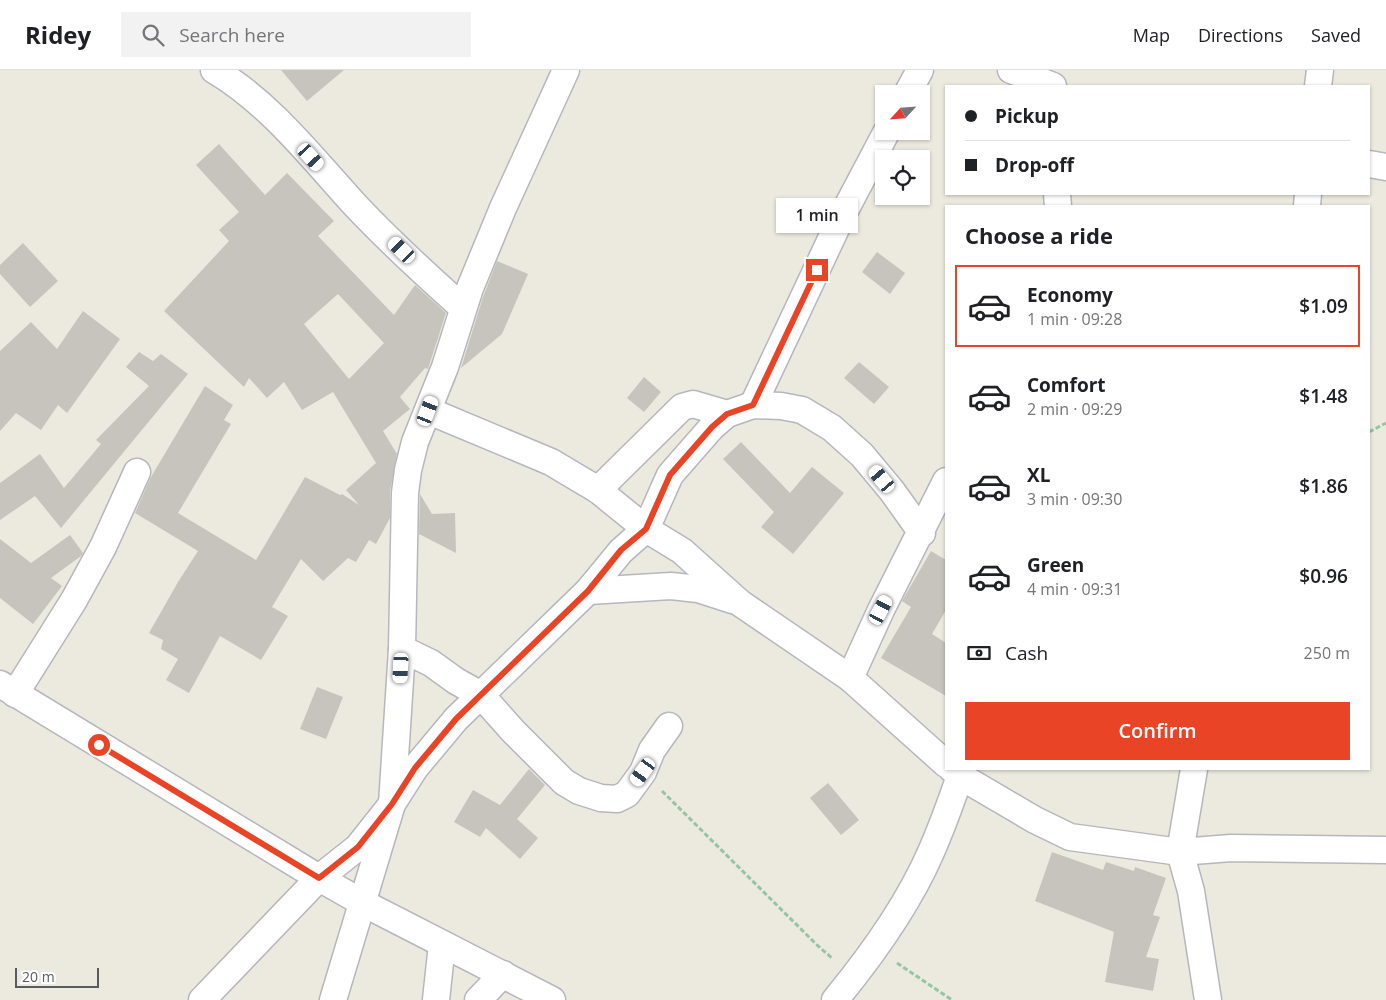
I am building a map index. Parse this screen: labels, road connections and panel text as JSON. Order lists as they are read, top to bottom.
{
  "scale_bar": "20 m",
  "north": "bottom left",
  "page": {
    "header": "Ridey",
    "search": "Search here",
    "nav": ["Map", "Directions", "Saved"],
    "banner": ["Pickup", "Drop-off"],
    "bubble": "1 min",
    "heading": "Choose a ride",
    "list": [
      {
        "name": "Economy",
        "note": "1 min · 09:28",
        "value": "$1.09"
      },
      {
        "name": "Comfort",
        "note": "2 min · 09:29",
        "value": "$1.48"
      },
      {
        "name": "XL",
        "note": "3 min · 09:30",
        "value": "$1.86"
      },
      {
        "name": "Green",
        "note": "4 min · 09:31",
        "value": "$0.96"
      }
    ],
    "pay": ["Cash", "250 m"],
    "buttons": "Confirm",
    "scale": "20 m"
  }
}
